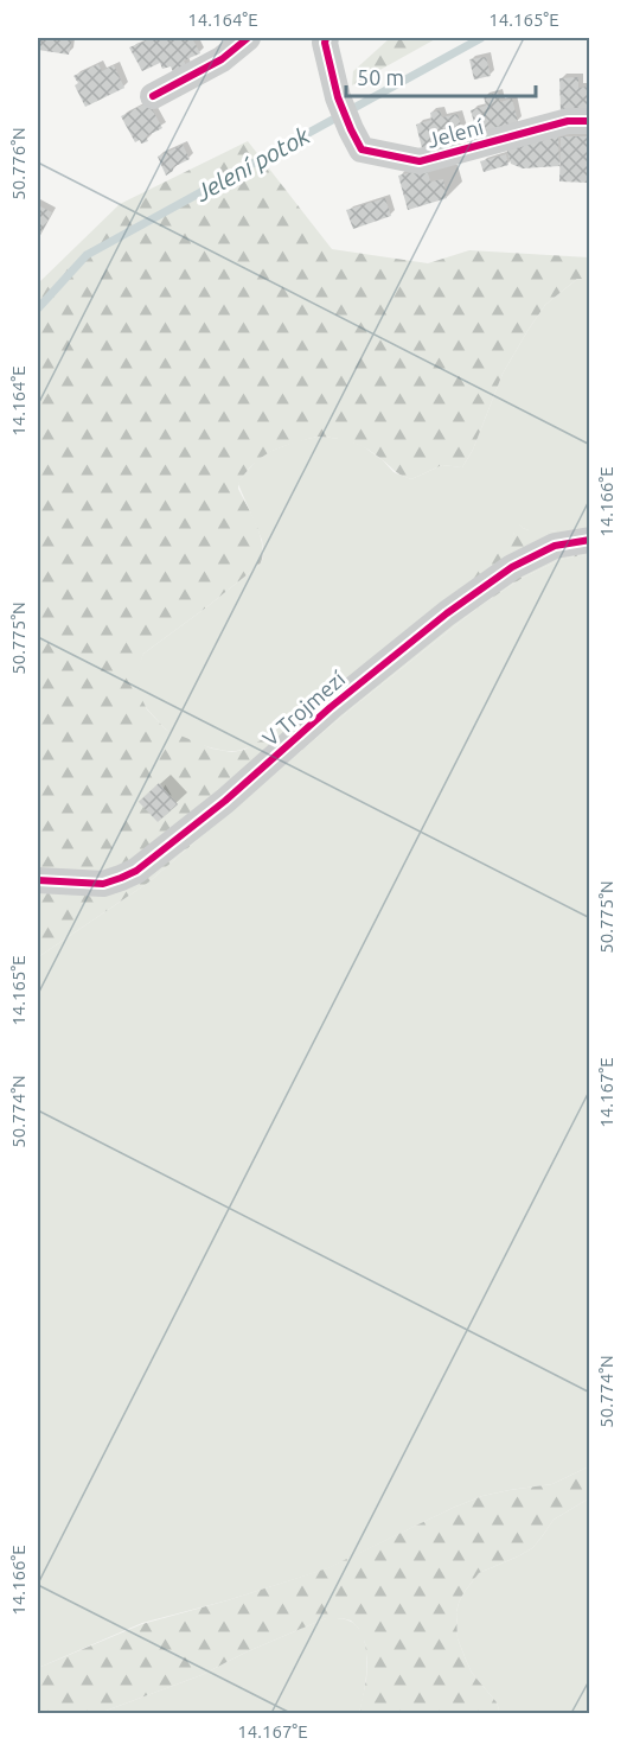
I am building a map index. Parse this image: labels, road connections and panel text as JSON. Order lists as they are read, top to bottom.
{
  "streets": {
    "street": ["Jelení", "V Trojmezí"]
  },
  "water": ["Jelení potok"],
  "scale_bar": "50 m",
  "coordinates": [
    "14.164°E",
    "14.165°E",
    "50.776°N",
    "14.166°E",
    "50.775°N",
    "14.167°E",
    "50.774°N"
  ]
}
